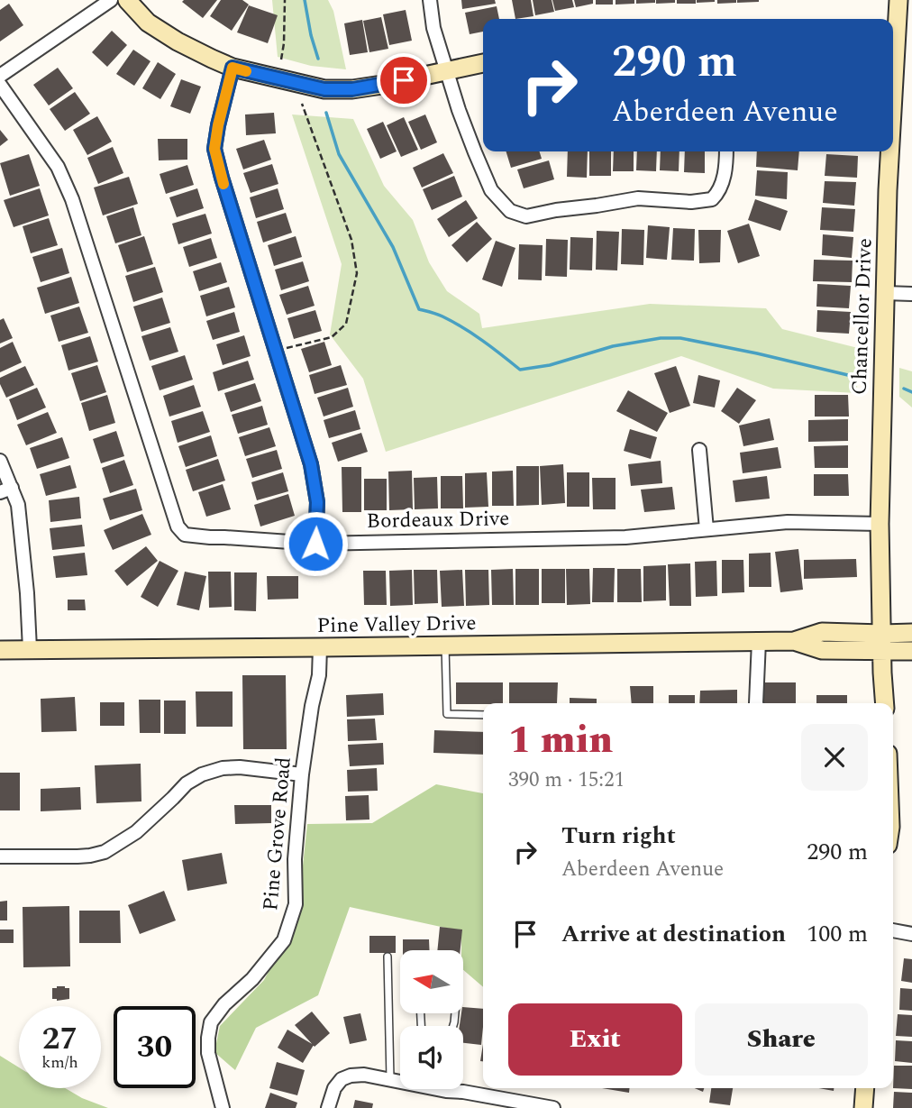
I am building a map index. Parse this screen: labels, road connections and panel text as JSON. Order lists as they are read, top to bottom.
{
  "streets": {
    "street": [
      "Chancellor Drive",
      "Bordeaux Drive",
      "Pine Valley Drive",
      "Pine Grove Road"
    ]
  },
  "crossings": [
    ["Chancellor Drive", "Bordeaux Drive"],
    ["Chancellor Drive", "Pine Valley Drive"],
    ["Pine Valley Drive", "Pine Grove Road"]
  ],
  "north": "left",
  "page": {
    "turn": ["290 m", "Aberdeen Avenue"],
    "heading": ["1 min", "390 m · 15:21"],
    "list": [
      {
        "name": "Turn right",
        "note": "Aberdeen Avenue",
        "value": "290 m"
      },
      {
        "name": "Arrive at destination",
        "value": "100 m"
      }
    ],
    "buttons": ["Exit", "Share"],
    "speed": "27 km/h",
    "limit": "30"
  }
}
